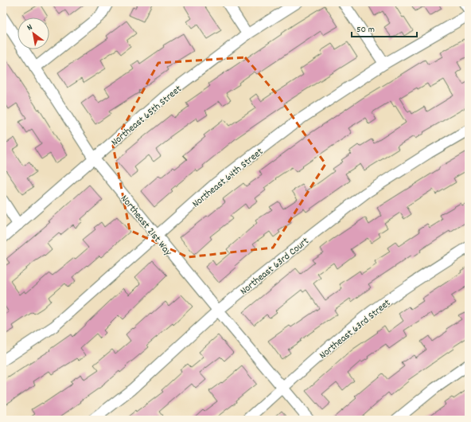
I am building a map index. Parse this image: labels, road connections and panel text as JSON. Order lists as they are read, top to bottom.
{
  "streets": {
    "street": [
      "Northeast 65th Street",
      "Northeast 64th Street",
      "Northeast 21st Way",
      "Northeast 63rd Court",
      "Northeast 63rd Street"
    ]
  },
  "crossings": [
    ["Northeast 65th Street", "Northeast 21st Way"],
    ["Northeast 64th Street", "Northeast 21st Way"],
    ["Northeast 21st Way", "Northeast 63rd Court"],
    ["Northeast 21st Way", "Northeast 63rd Street"]
  ],
  "scale_bar": "50 m",
  "north": "top left"
}
